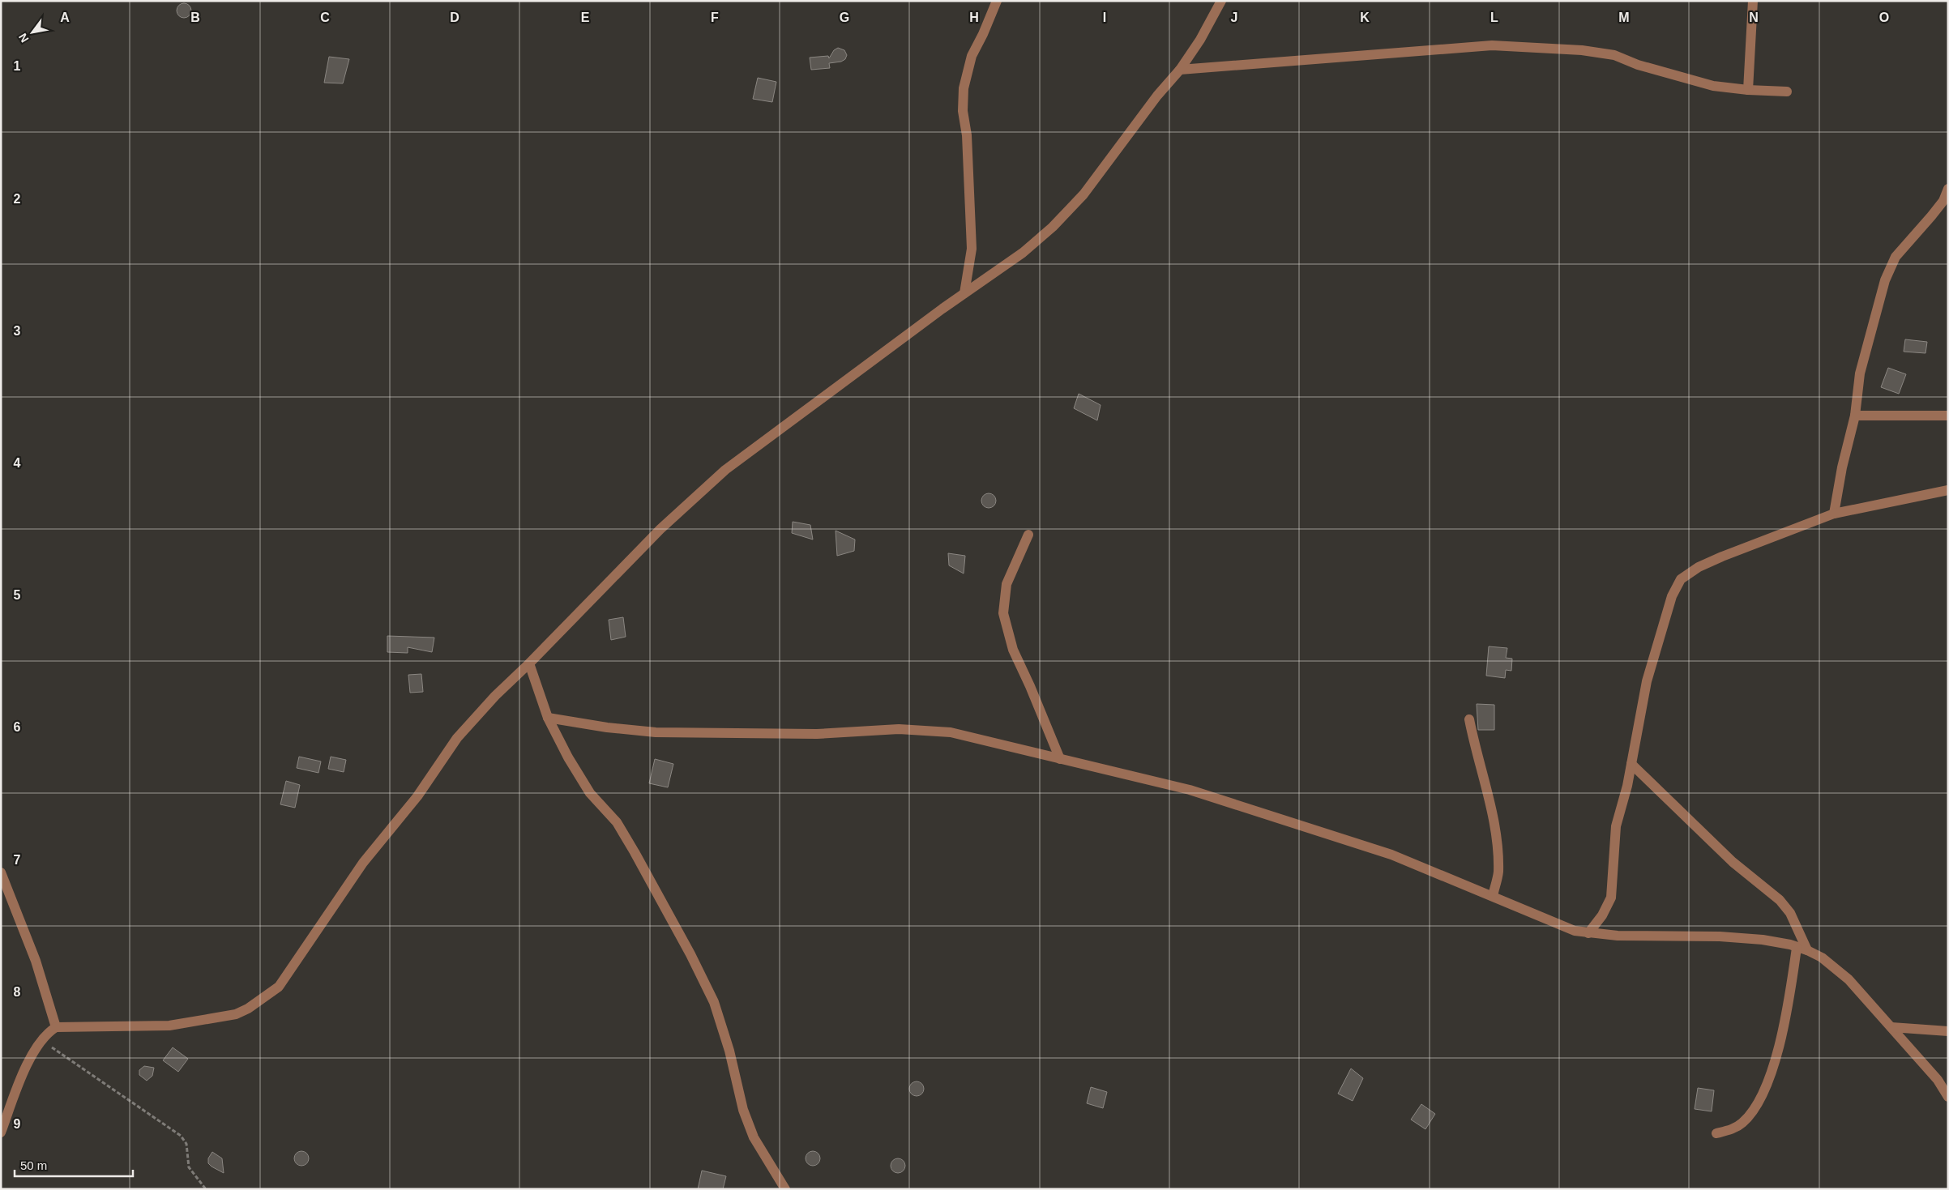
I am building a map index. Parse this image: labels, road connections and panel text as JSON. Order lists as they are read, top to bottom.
{
  "scale_bar": "50 m",
  "north": "bottom left",
  "grid": {
    "columns": [
      "A",
      "B",
      "C",
      "D",
      "E",
      "F",
      "G",
      "H",
      "I",
      "J",
      "K",
      "L",
      "M",
      "N",
      "O"
    ],
    "rows": [
      "1",
      "2",
      "3",
      "4",
      "5",
      "6",
      "7",
      "8",
      "9"
    ]
  }
}
